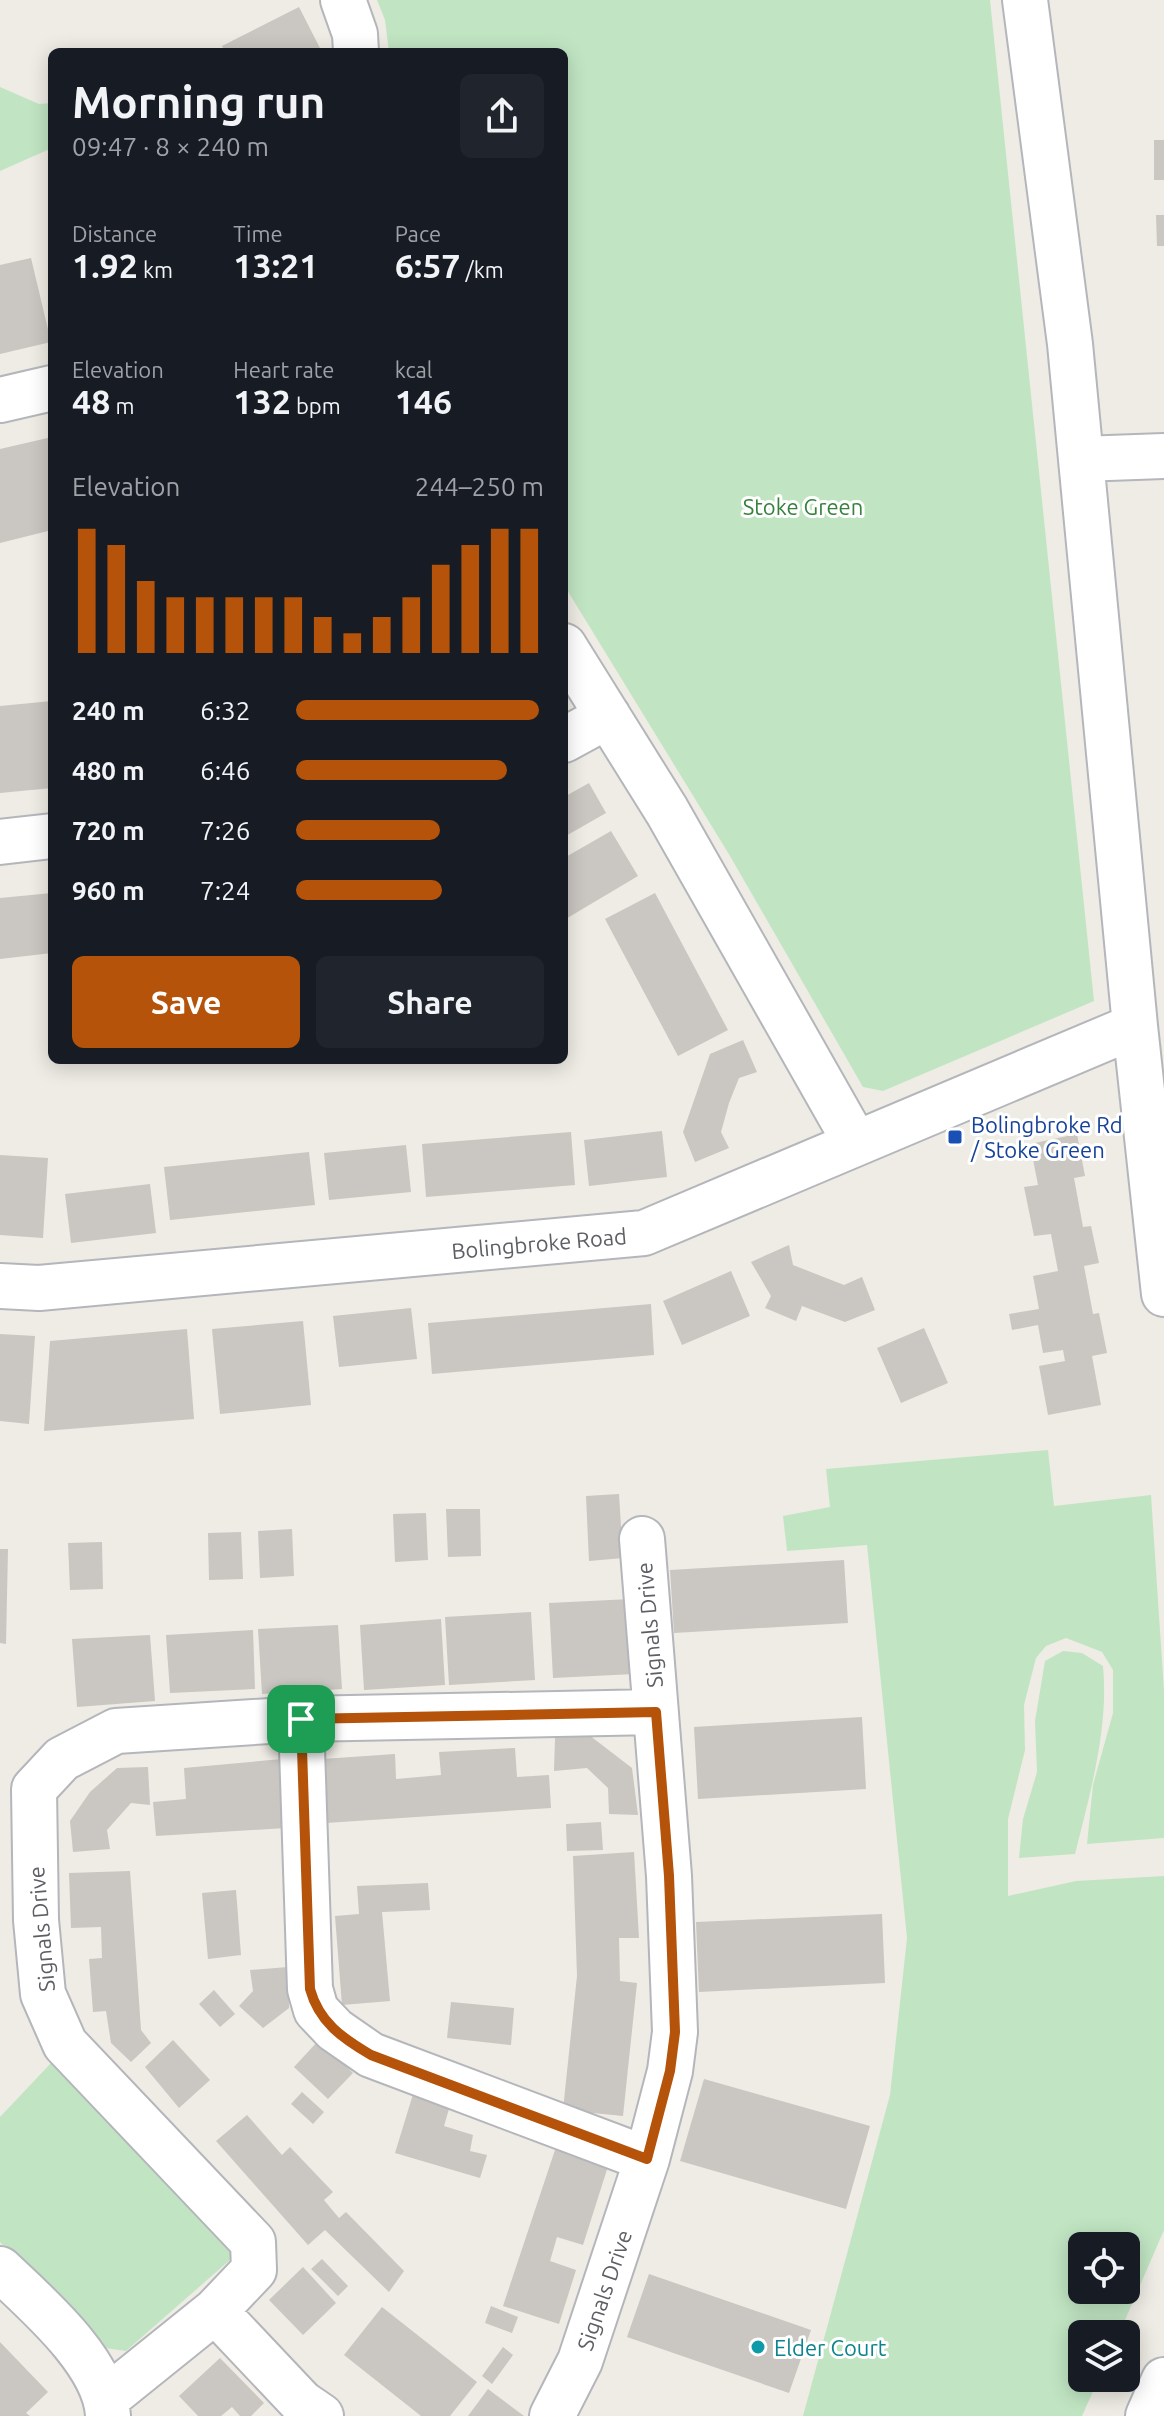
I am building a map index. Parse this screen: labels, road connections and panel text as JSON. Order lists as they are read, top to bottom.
{
  "streets": {
    "street": ["Bolingbroke Road", "Signals Drive"]
  },
  "parks": ["Stoke Green"],
  "places": {
    "transit": ["Bolingbroke Rd / Stoke Green"],
    "other": ["Elder Court"]
  },
  "page": {
    "heading": ["Morning run", "09:47 · 8 × 240 m"],
    "stats": [
      ["Distance", "1.92 km"],
      ["Time", "13:21"],
      ["Pace", "6:57 /km"],
      ["Elevation", "48 m"],
      ["Heart rate", "132 bpm"],
      ["kcal", "146"]
    ],
    "chart": ["Elevation", "244–250 m"],
    "list": [
      {
        "name": "240 m",
        "note": "6:32"
      },
      {
        "name": "480 m",
        "note": "6:46"
      },
      {
        "name": "720 m",
        "note": "7:26"
      },
      {
        "name": "960 m",
        "note": "7:24"
      }
    ],
    "buttons": ["Save", "Share"]
  }
}
